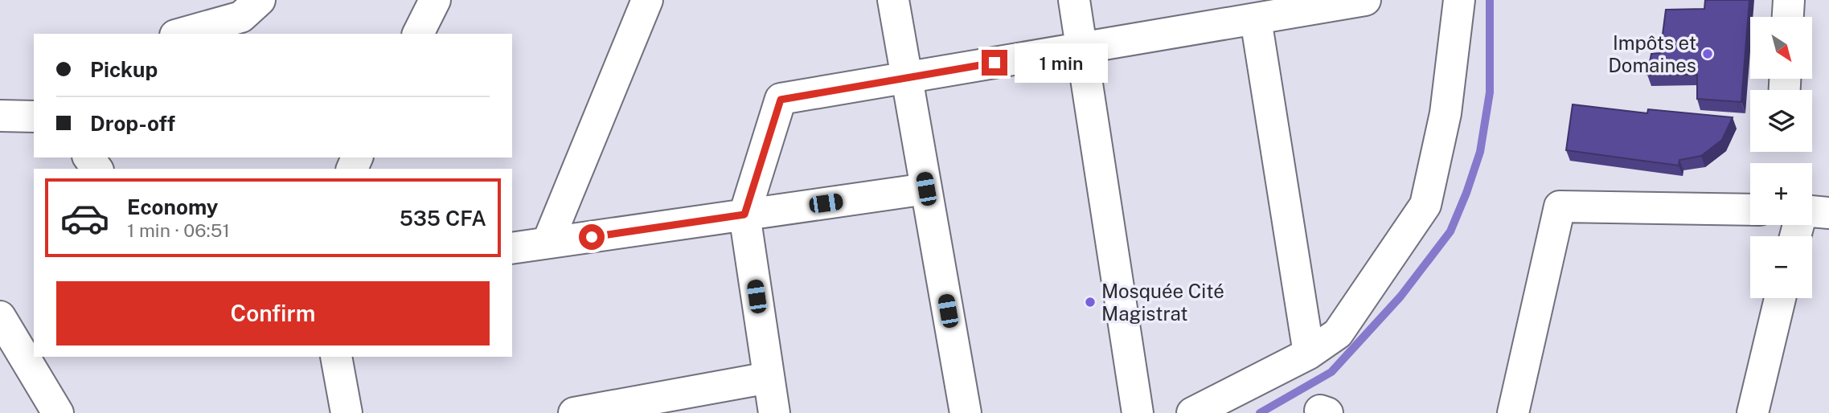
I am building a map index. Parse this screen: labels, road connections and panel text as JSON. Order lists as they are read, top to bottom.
{
  "places": ["Impôts et Domaines", "Mosquée Cité Magistrat"],
  "north": "bottom right",
  "page": {
    "map_buttons": ["+", "−"],
    "banner": ["Pickup", "Drop-off"],
    "bubble": "1 min",
    "list": [
      {
        "name": "Economy",
        "note": "1 min · 06:51",
        "value": "535 CFA"
      }
    ],
    "buttons": "Confirm"
  }
}
